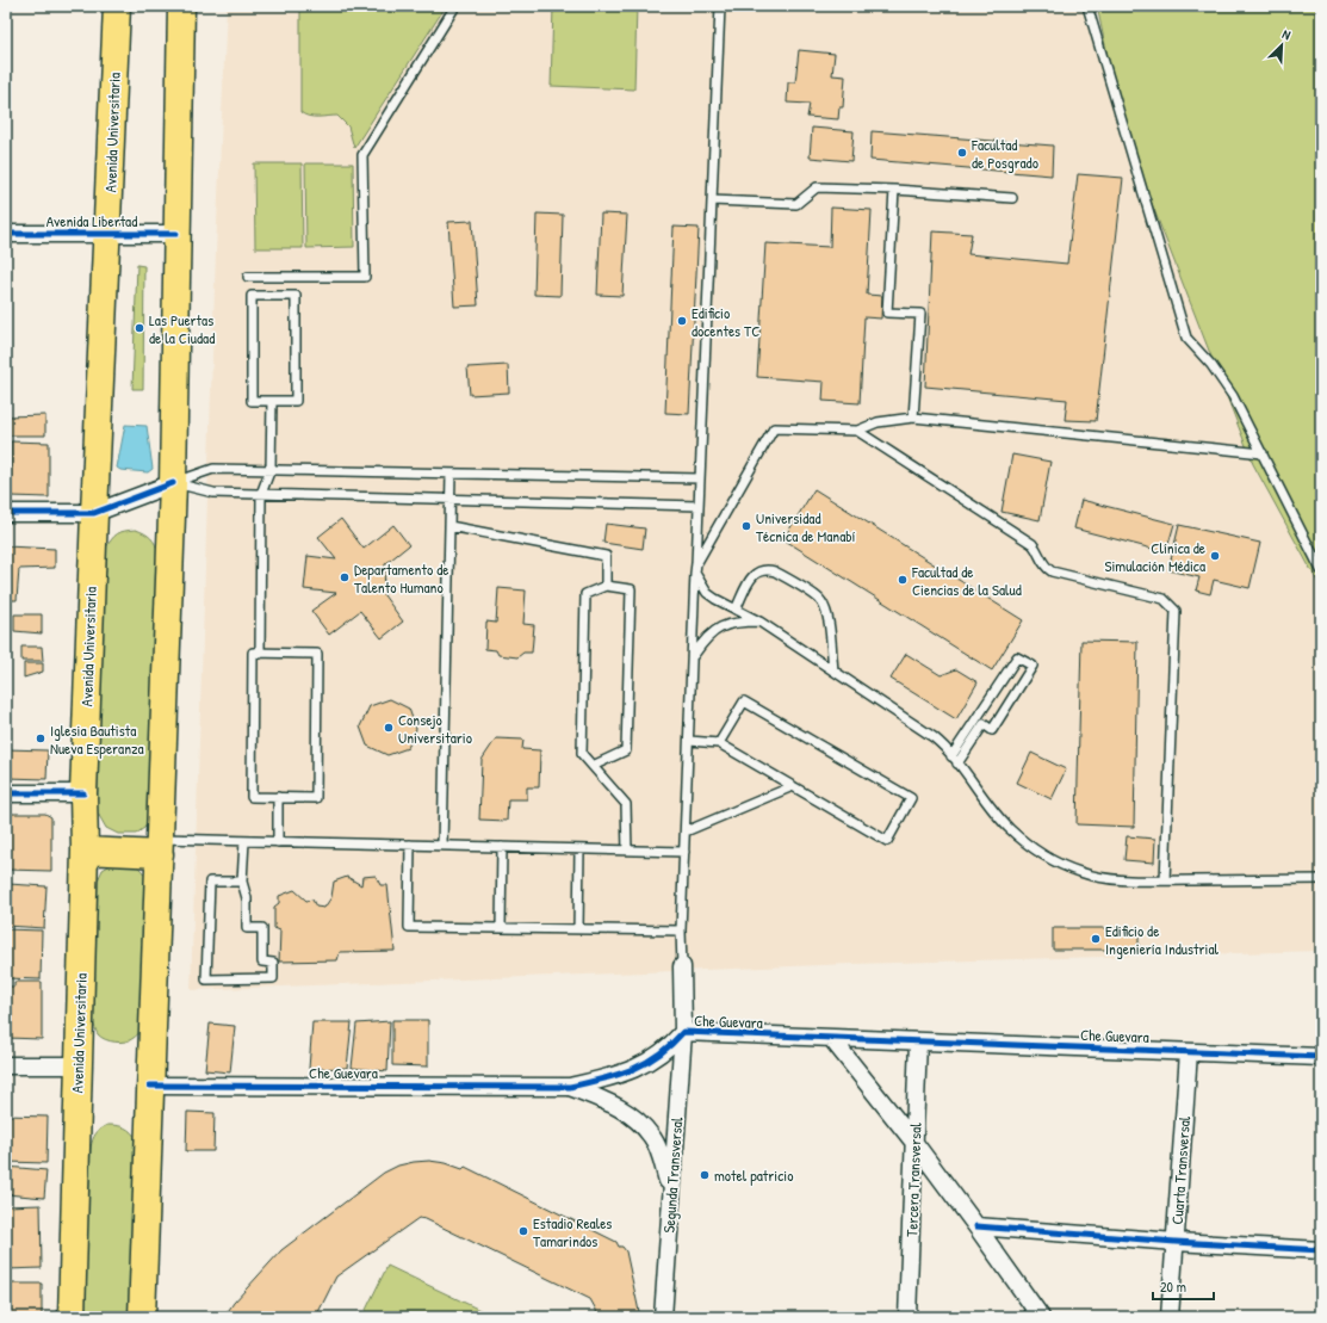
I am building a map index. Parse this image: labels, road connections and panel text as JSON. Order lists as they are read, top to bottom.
{
  "streets": {
    "main road": ["Avenida Universitaria"],
    "street": [
      "Avenida Libertad",
      "Che Guevara",
      "Cuarta Transversal",
      "Segunda Transversal",
      "Tercera Transversal"
    ]
  },
  "crossings": [
    ["Avenida Universitaria", "Avenida Libertad"],
    ["Che Guevara", "Cuarta Transversal"],
    ["Che Guevara", "Segunda Transversal"],
    ["Che Guevara", "Tercera Transversal"]
  ],
  "places": [
    "Facultad de Posgrado",
    "Edificio docentes TC",
    "Las Puertas de la Ciudad",
    "Universidad Técnica de Manabí",
    "Clínica de Simulación Médica",
    "Departamento de Talento Humano",
    "Facultad de Ciencias de la Salud",
    "Consejo Universitario",
    "Iglesia Bautista Nueva Esperanza",
    "Edificio de Ingeniería Industrial",
    "motel patricio",
    "Estadio Reales Tamarindos"
  ],
  "scale_bar": "20 m",
  "north": "top right"
}
